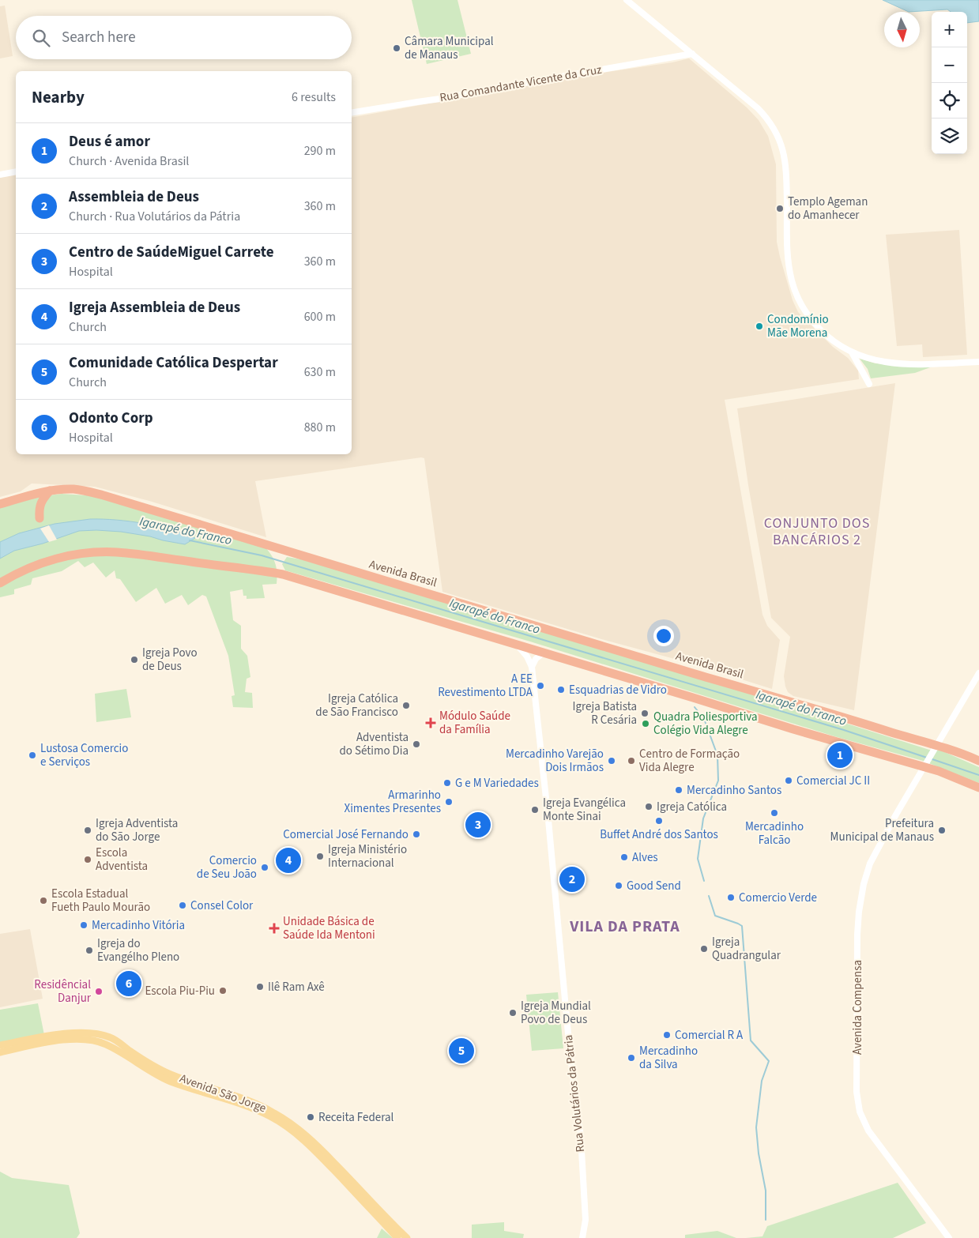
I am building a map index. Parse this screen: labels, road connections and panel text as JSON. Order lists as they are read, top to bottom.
{
  "streets": {
    "highway": ["Avenida Brasil"],
    "main road": ["Avenida São Jorge"],
    "street": ["Rua Comandante Vicente da Cruz", "Avenida Compensa", "Rua Volutários da Pátria"]
  },
  "crossings": [
    ["Avenida Brasil", "Avenida Compensa"]
  ],
  "districts": ["CONJUNTO DOS BANCÁRIOS 2", "VILA DA PRATA"],
  "water": ["Igarapé do Franco"],
  "places": {
    "other": [
      "Câmara Municipal de Manaus",
      "Templo Ageman do Amanhecer",
      "Condomínio Mãe Morena",
      "Igreja Povo de Deus",
      "A EE Revestimento LTDA",
      "Esquadrias de Vidro",
      "Igreja Católica de São Francisco",
      "Igreja Batista R Cesária",
      "Quadra Poliesportiva Colégio Vida Alegre",
      "Adventista do Sétimo Dia",
      "Lustosa Comercio e Serviços",
      "Mercadinho Varejão Dois Irmãos",
      "Centro de Formação Vida Alegre",
      "Comercial JC II",
      "G e M Variedades",
      "Mercadinho Santos",
      "Armarinho Ximentes Presentes",
      "Igreja Católica",
      "Igreja Evangélica Monte Sinai",
      "Mercadinho Falcão",
      "Buffet André dos Santos",
      "Igreja Adventista do São Jorge",
      "Prefeitura Municipal de Manaus",
      "Comercial José Fernando",
      "Igreja Ministério Internacional",
      "Alves",
      "Escola Adventista",
      "Comercio de Seu João",
      "Good Send",
      "Comercio Verde",
      "Escola Estadual Fueth Paulo Mourão",
      "Consel Color",
      "Mercadinho Vitória",
      "Igreja Quadrangular",
      "Igreja do Evangélho Pleno",
      "Ilê Ram Axê",
      "Escola Piu-Piu",
      "Residêncial Danjur",
      "Igreja Mundial Povo de Deus",
      "Comercial R A",
      "Mercadinho da Silva",
      "Receita Federal"
    ],
    "health": ["Módulo Saúde da Família", "Unidade Básica de Saúde Ida Mentoni"]
  },
  "north": "bottom",
  "page": {
    "map_buttons": ["+", "−"],
    "search": "Search here",
    "heading": ["Nearby", "6 results"],
    "list": [
      {
        "mark": "1",
        "name": "Deus é amor",
        "note": "Church · Avenida Brasil",
        "value": "290 m"
      },
      {
        "mark": "2",
        "name": "Assembleia de Deus",
        "note": "Church · Rua Volutários da Pátria",
        "value": "360 m"
      },
      {
        "mark": "3",
        "name": "Centro de SaúdeMiguel Carrete",
        "note": "Hospital",
        "value": "360 m"
      },
      {
        "mark": "4",
        "name": "Igreja Assembleia de Deus",
        "note": "Church",
        "value": "600 m"
      },
      {
        "mark": "5",
        "name": "Comunidade Católica Despertar",
        "note": "Church",
        "value": "630 m"
      },
      {
        "mark": "6",
        "name": "Odonto Corp",
        "note": "Hospital",
        "value": "880 m"
      }
    ],
    "pins": [
      "1",
      "3",
      "4",
      "2",
      "6",
      "5"
    ]
  }
}
